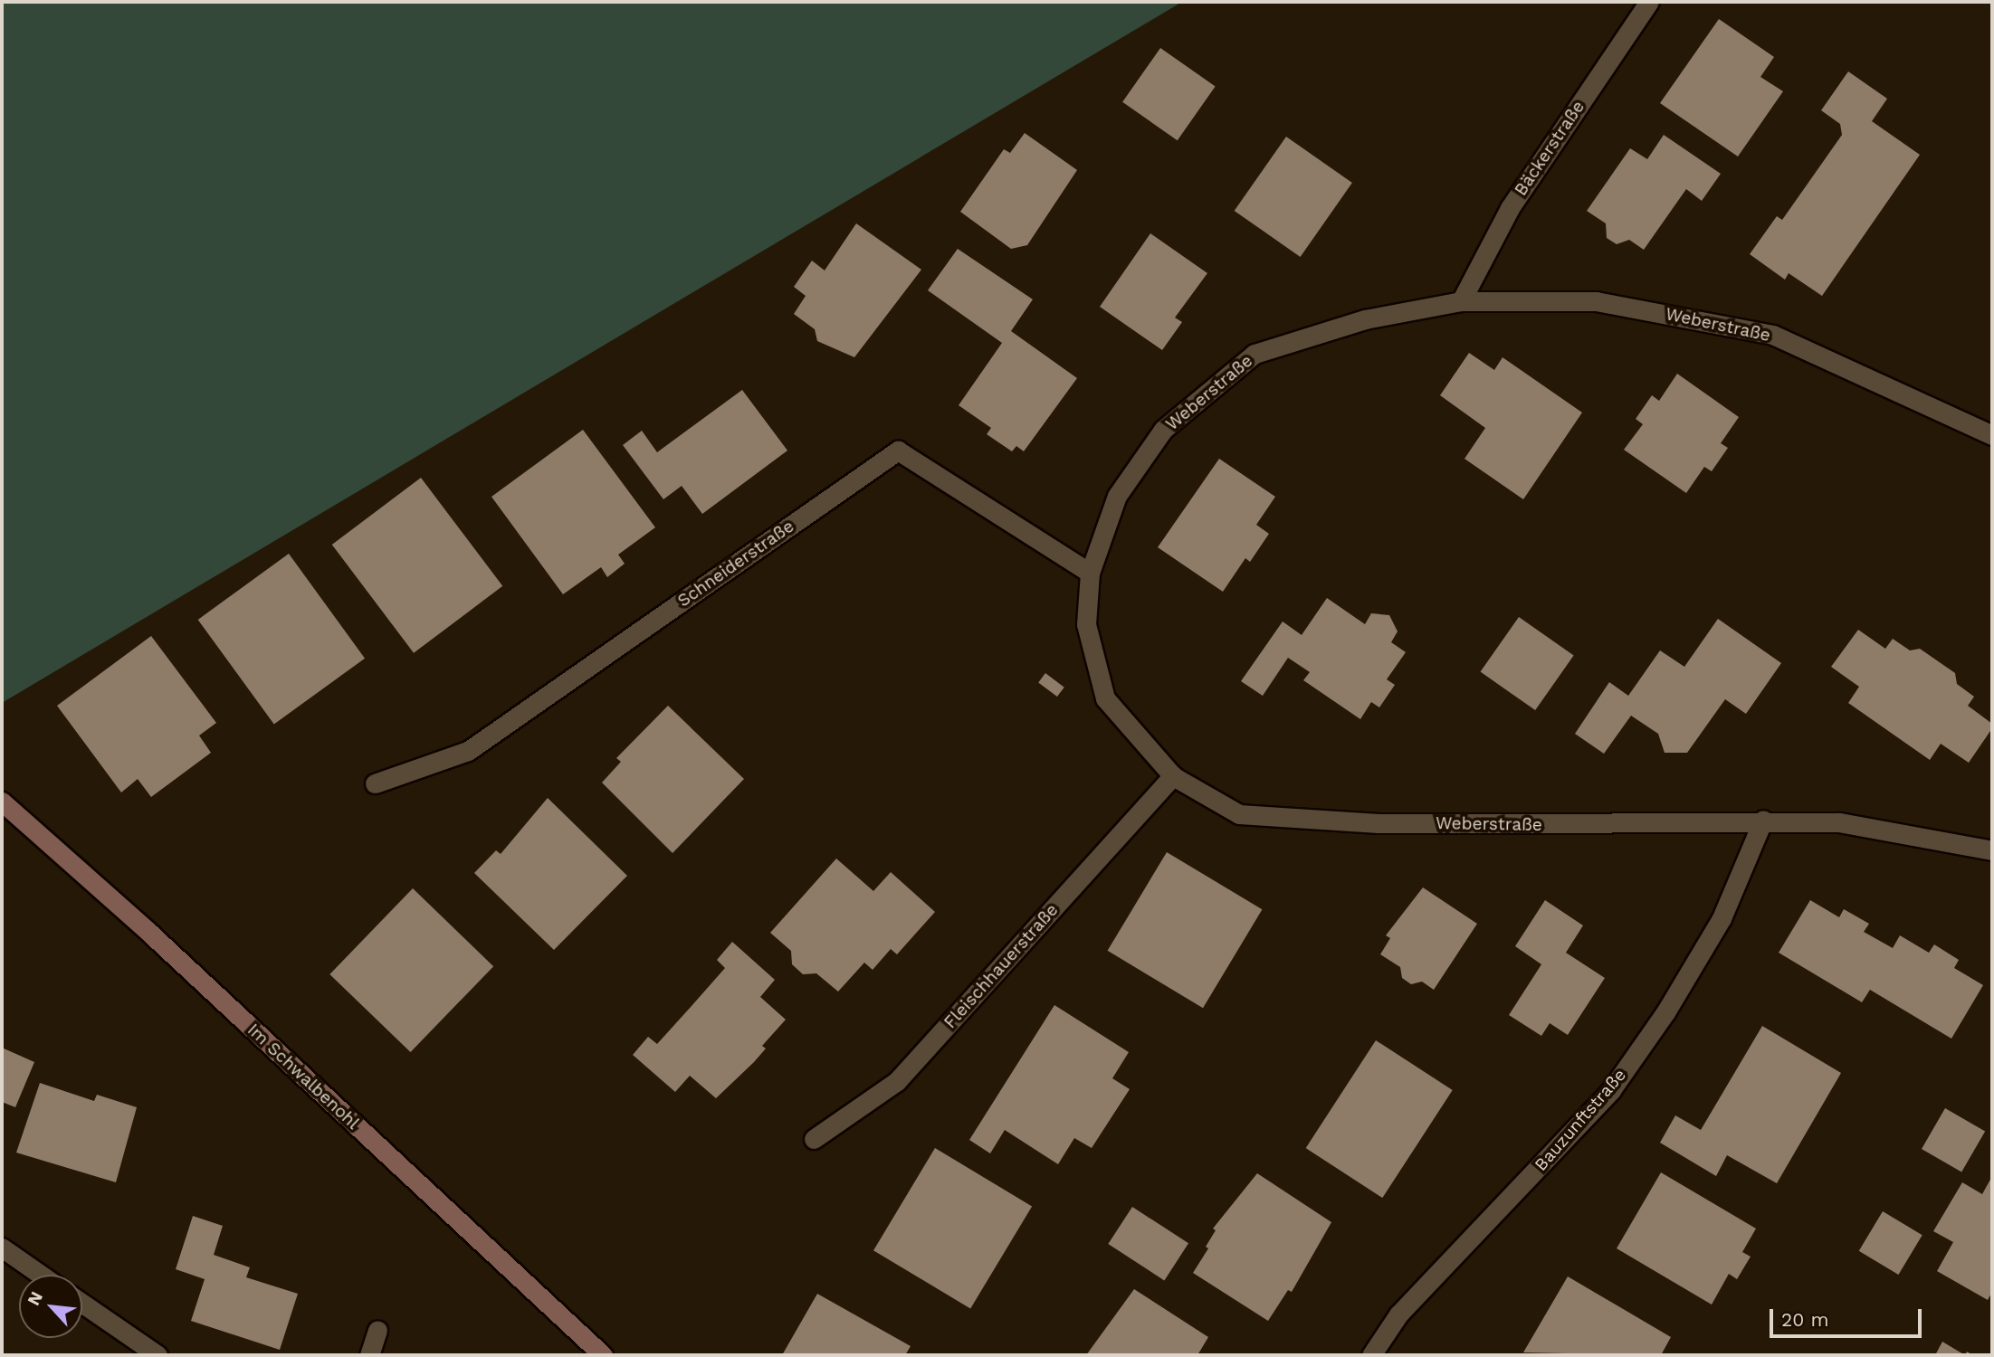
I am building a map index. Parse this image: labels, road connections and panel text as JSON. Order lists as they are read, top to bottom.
{
  "streets": {
    "street": [
      "Bäckerstraße",
      "Weberstraße",
      "Schneiderstraße",
      "Fleischhauerstraße",
      "Im Schwalbenohl",
      "Bauzunftstraße"
    ]
  },
  "crossings": [
    ["Bäckerstraße", "Weberstraße"],
    ["Weberstraße", "Schneiderstraße"],
    ["Weberstraße", "Fleischhauerstraße"],
    ["Weberstraße", "Bauzunftstraße"]
  ],
  "scale_bar": "20 m",
  "north": "top left"
}
